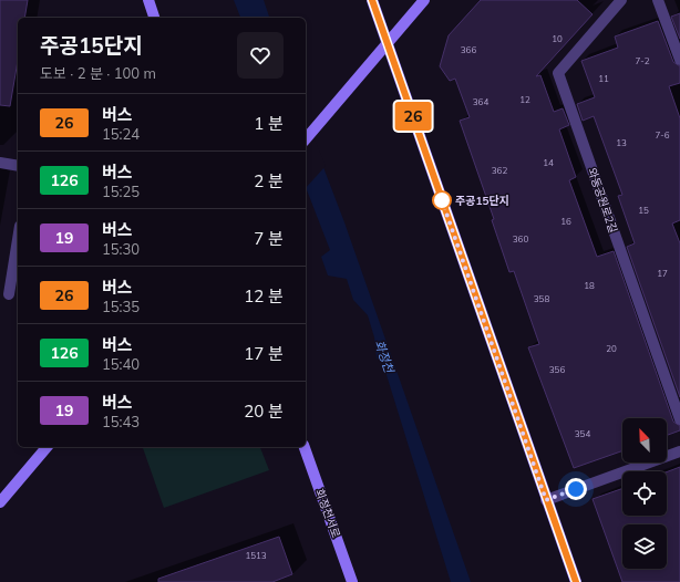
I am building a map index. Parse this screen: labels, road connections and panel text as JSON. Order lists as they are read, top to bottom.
{
  "streets": {
    "street": ["와동공원로2길", "화정천서로"]
  },
  "water": ["화정천"],
  "places": ["주공15단지"],
  "lines": ["bus line 26"],
  "house_numbers": [
    "10",
    "366",
    "7-2",
    "11",
    "12",
    "364",
    "7-6",
    "13",
    "14",
    "362",
    "15",
    "16",
    "360",
    "17",
    "18",
    "358",
    "20",
    "356",
    "354",
    "1513"
  ],
  "north": "top left",
  "page": {
    "on_map": "26",
    "heading": ["주공15단지", "도보 · 2 분 · 100 m"],
    "list": [
      {
        "mark": "26",
        "name": "버스",
        "note": "15:24",
        "value": "1 분"
      },
      {
        "mark": "126",
        "name": "버스",
        "note": "15:25",
        "value": "2 분"
      },
      {
        "mark": "19",
        "name": "버스",
        "note": "15:30",
        "value": "7 분"
      },
      {
        "mark": "26",
        "name": "버스",
        "note": "15:35",
        "value": "12 분"
      },
      {
        "mark": "126",
        "name": "버스",
        "note": "15:40",
        "value": "17 분"
      },
      {
        "mark": "19",
        "name": "버스",
        "note": "15:43",
        "value": "20 분"
      }
    ]
  }
}
